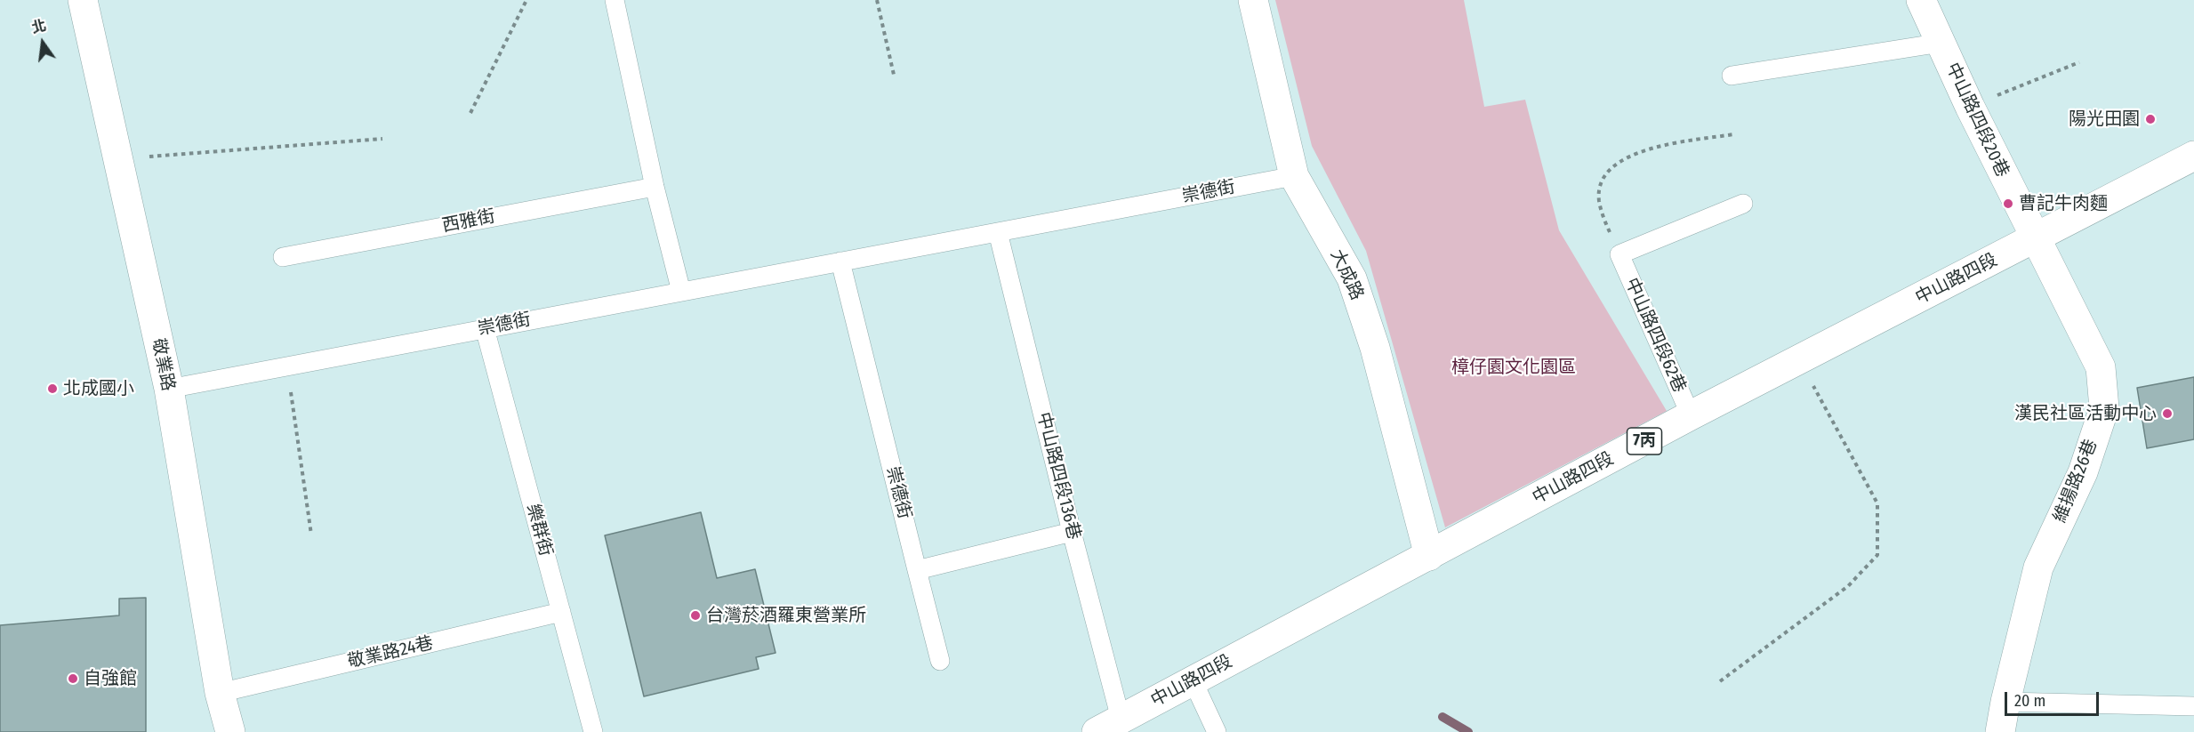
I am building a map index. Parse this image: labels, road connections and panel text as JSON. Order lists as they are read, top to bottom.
{
  "streets": {
    "street": [
      "中山路四段20巷",
      "大成路",
      "中山路四段",
      "敬業路",
      "7丙",
      "維揚路26巷"
    ],
    "lane": [
      "崇德街",
      "西雅街",
      "中山路四段62巷",
      "中山路四段136巷",
      "樂群街",
      "敬業路24巷"
    ]
  },
  "crossings": [
    ["中山路四段20巷", "中山路四段"],
    ["中山路四段20巷", "維揚路26巷"],
    ["崇德街", "大成路"],
    ["崇德街", "敬業路"],
    ["崇德街", "中山路四段136巷"],
    ["崇德街", "樂群街"],
    ["大成路", "中山路四段"],
    ["中山路四段", "中山路四段62巷"],
    ["中山路四段", "中山路四段136巷"],
    ["中山路四段", "維揚路26巷"],
    ["敬業路", "敬業路24巷"],
    ["樂群街", "敬業路24巷"]
  ],
  "parks": ["樟仔園文化園區"],
  "places": [
    "陽光田園",
    "曹記牛肉麵",
    "北成國小",
    "漢民社區活動中心",
    "台灣菸酒羅東營業所",
    "自強館"
  ],
  "scale_bar": "20 m",
  "north": "top"
}
